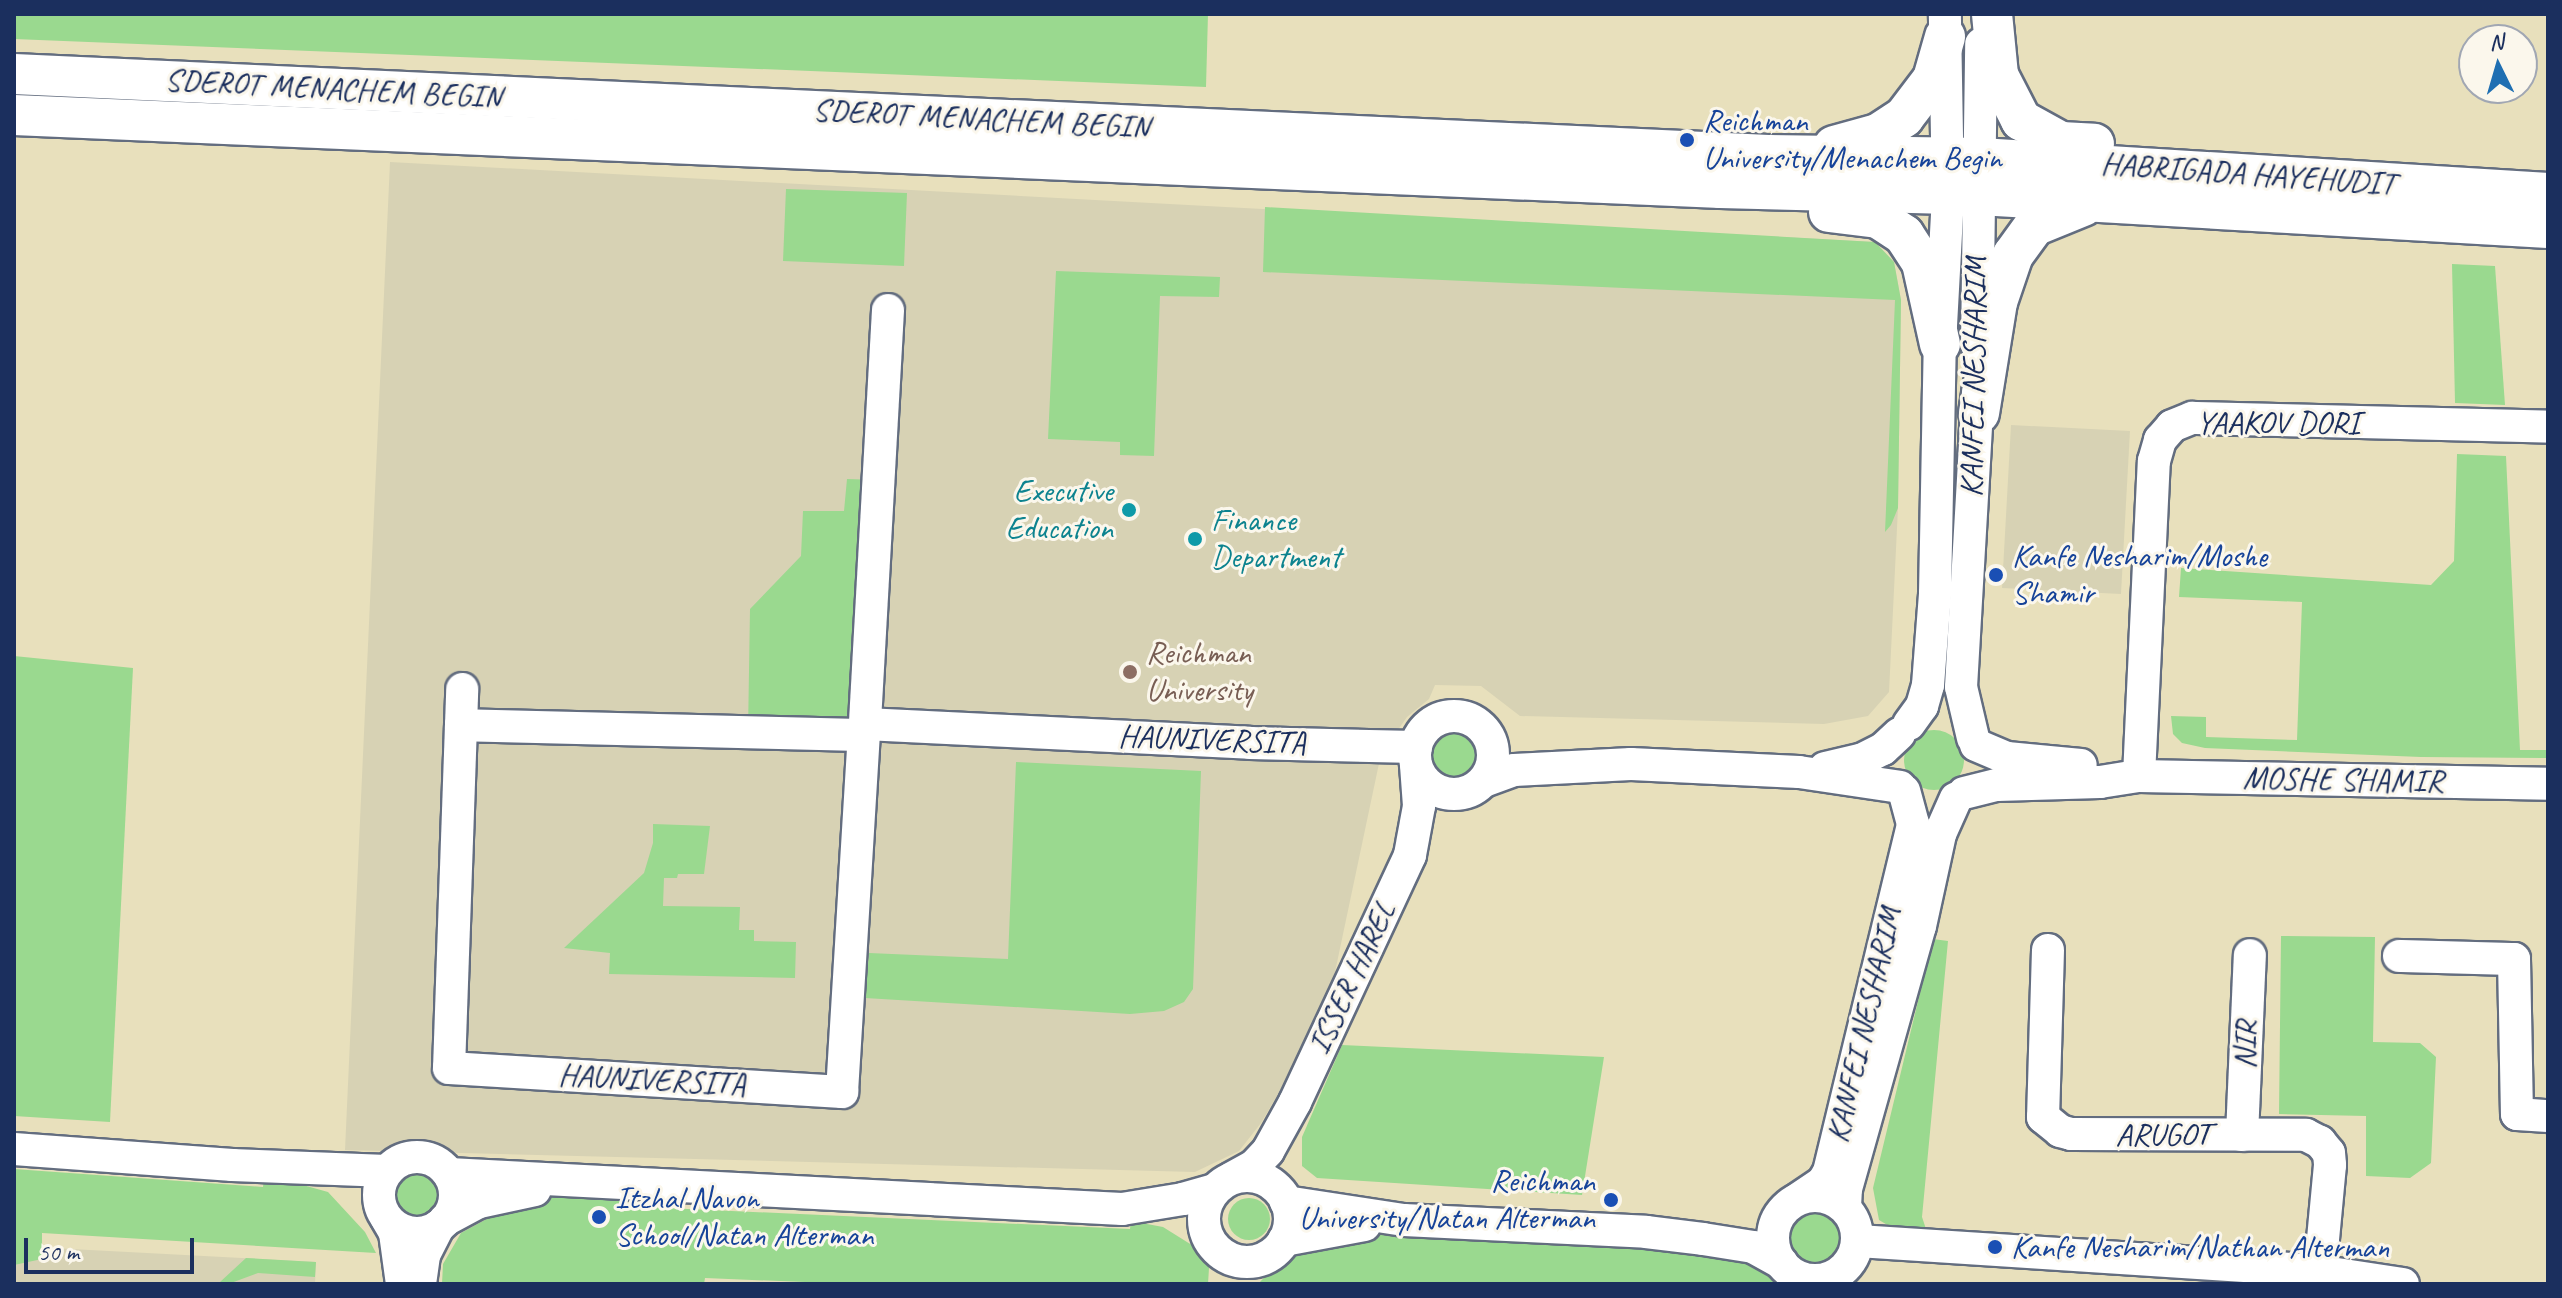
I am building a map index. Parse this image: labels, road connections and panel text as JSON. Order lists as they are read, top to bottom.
{
  "streets": {
    "main road": ["SDEROT MENACHEM BEGIN", "HABRIGADA HAYEHUDIT"],
    "street": [
      "KANFEI NESHARIM",
      "YAAKOV DORI",
      "HAUNIVERSITA",
      "MOSHE SHAMIR",
      "ISSER HAREL",
      "NIR",
      "ARUGOT"
    ]
  },
  "crossings": [
    ["SDEROT MENACHEM BEGIN", "HABRIGADA HAYEHUDIT"],
    ["SDEROT MENACHEM BEGIN", "KANFEI NESHARIM"],
    ["HABRIGADA HAYEHUDIT", "KANFEI NESHARIM"],
    ["KANFEI NESHARIM", "MOSHE SHAMIR"],
    ["YAAKOV DORI", "MOSHE SHAMIR"],
    ["HAUNIVERSITA", "ISSER HAREL"],
    ["NIR", "ARUGOT"]
  ],
  "places": [
    "Reichman University/Menachem Begin",
    "Executive Education",
    "Finance Department",
    "Kanfe Nesharim/Moshe Shamir",
    "Reichman University",
    "Reichman University/Natan Alterman",
    "Itzhal Navon School/Natan Alterman",
    "Kanfe Nesharim/Nathan Alterman"
  ],
  "scale_bar": "50 m",
  "north": "top"
}
